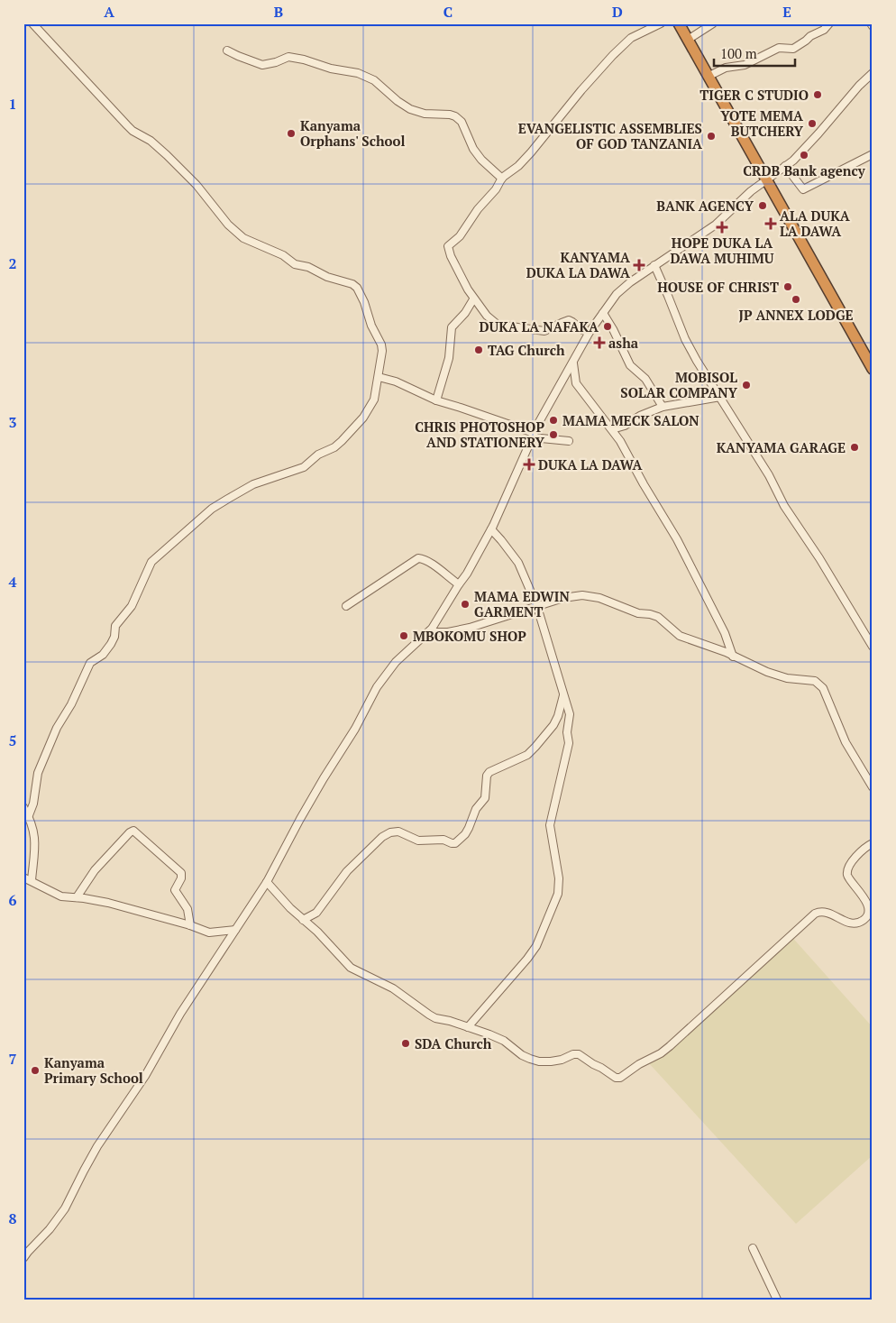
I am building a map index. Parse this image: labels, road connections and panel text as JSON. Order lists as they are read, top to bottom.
{
  "places": {
    "other": [
      "TIGER C STUDIO",
      "YOTE MEMA BUTCHERY",
      "Kanyama Orphans' School",
      "EVANGELISTIC ASSEMBLIES OF GOD TANZANIA",
      "CRDB Bank agency",
      "BANK AGENCY",
      "HOUSE OF CHRIST",
      "JP ANNEX LODGE",
      "DUKA LA NAFAKA",
      "TAG Church",
      "MOBISOL SOLAR COMPANY",
      "MAMA MECK SALON",
      "CHRIS PHOTOSHOP AND STATIONERY",
      "KANYAMA GARAGE",
      "MAMA EDWIN GARMENT",
      "MBOKOMU SHOP",
      "SDA Church",
      "Kanyama Primary School"
    ],
    "health": [
      "ALA DUKA LA DAWA",
      "HOPE DUKA LA DAWA MUHIMU",
      "KANYAMA DUKA LA DAWA",
      "asha",
      "DUKA LA DAWA"
    ]
  },
  "scale_bar": "100 m",
  "grid": {
    "columns": [
      "A",
      "B",
      "C",
      "D",
      "E"
    ],
    "rows": [
      "1",
      "2",
      "3",
      "4",
      "5",
      "6",
      "7",
      "8"
    ]
  }
}
